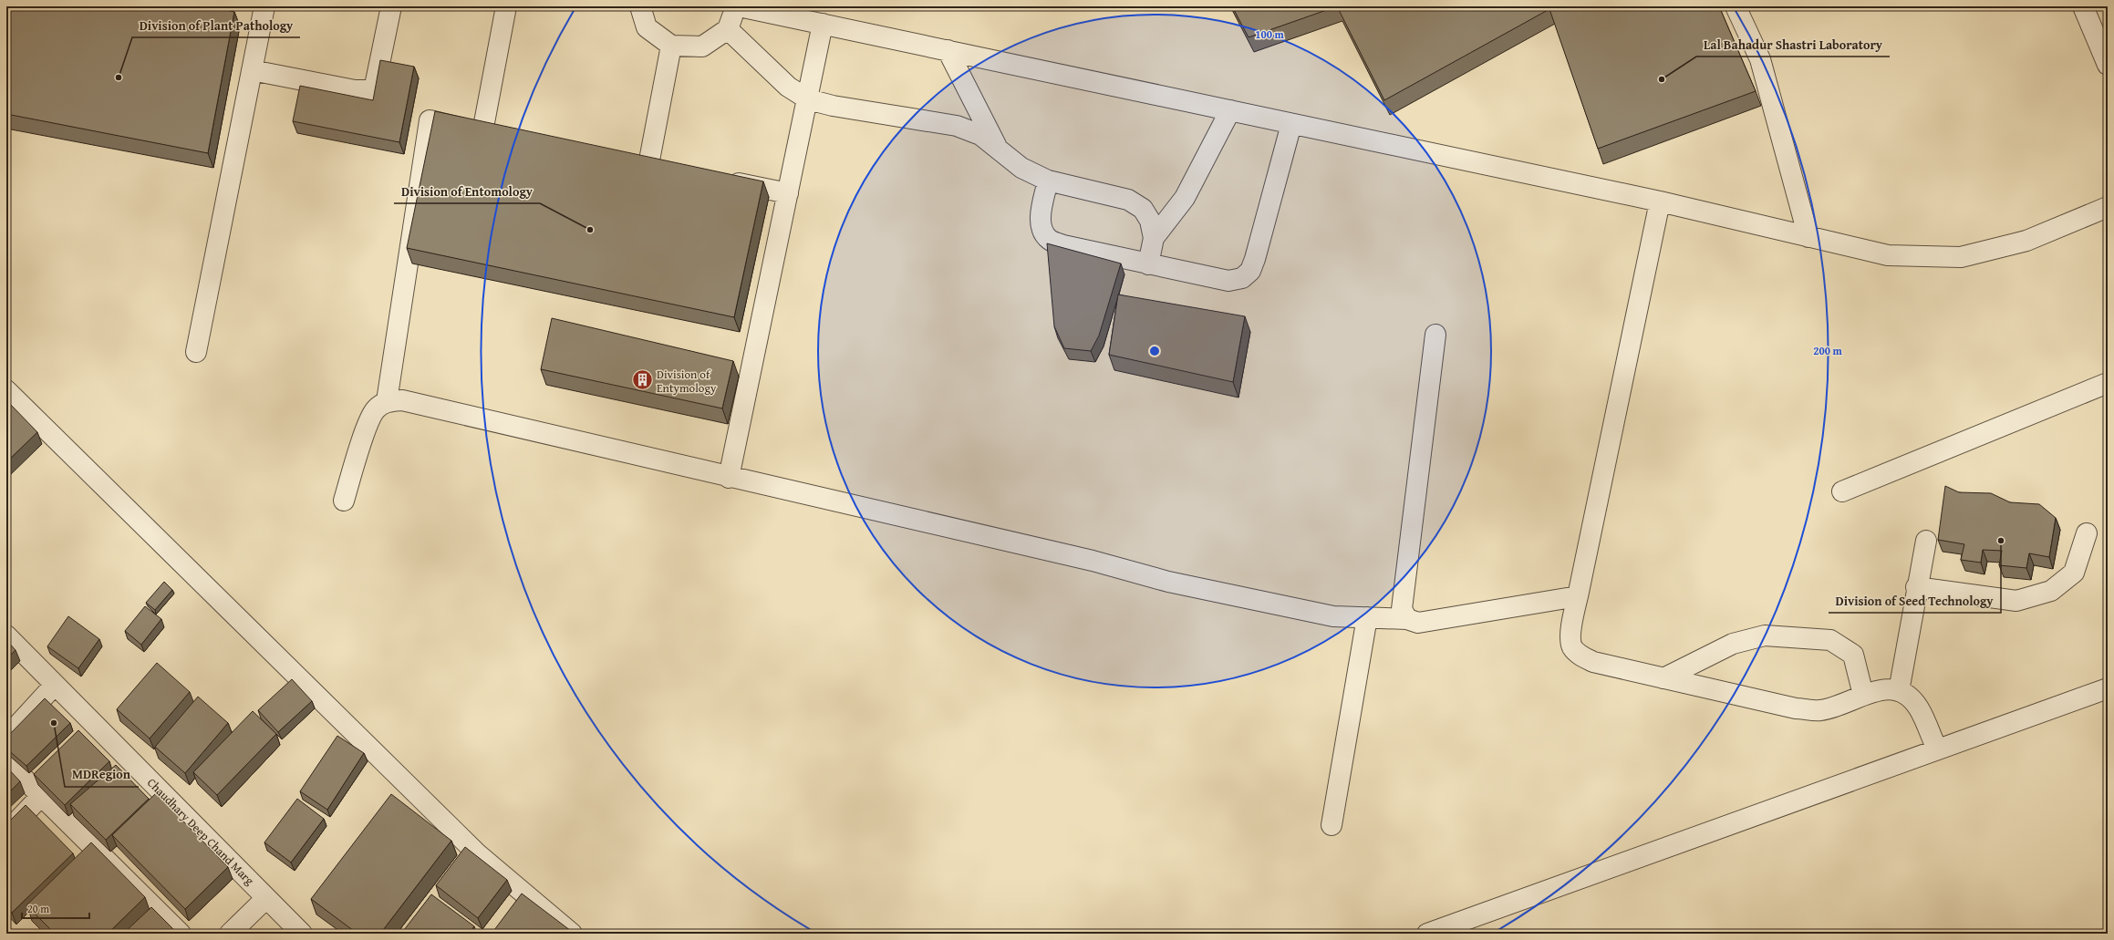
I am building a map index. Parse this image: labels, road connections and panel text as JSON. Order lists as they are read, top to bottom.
{
  "streets": {
    "street": ["Chaudhary Deep Chand Marg"]
  },
  "places": {
    "other": [
      "Division of Plant Pathology",
      "Lal Bahadur Shastri Laboratory",
      "Division of Entomology",
      "Division of Seed Technology",
      "MDRegion"
    ],
    "building": ["Division of Entymology"]
  },
  "scale_bar": "20 m",
  "rings": ["100 m", "200 m"]
}
